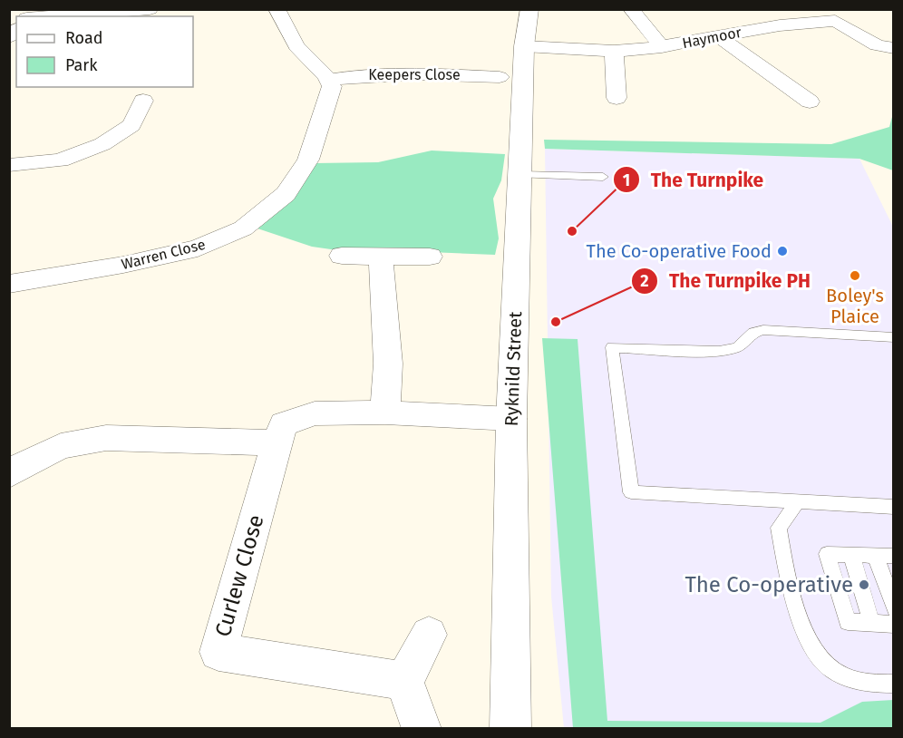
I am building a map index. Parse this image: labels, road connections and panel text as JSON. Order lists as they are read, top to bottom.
{
  "streets": {
    "street": [
      "Haymoor",
      "Keepers Close",
      "Warren Close",
      "Ryknild Street",
      "Curlew Close"
    ]
  },
  "crossings": [
    ["Haymoor", "Keepers Close"],
    ["Haymoor", "Ryknild Street"],
    ["Keepers Close", "Warren Close"],
    ["Keepers Close", "Ryknild Street"],
    ["Ryknild Street", "Curlew Close"]
  ],
  "places": [
    "The Turnpike",
    "The Co-operative Food",
    "Boley's Plaice",
    "The Turnpike PH",
    "The Co-operative"
  ],
  "legend": ["Road", "Park"]
}
